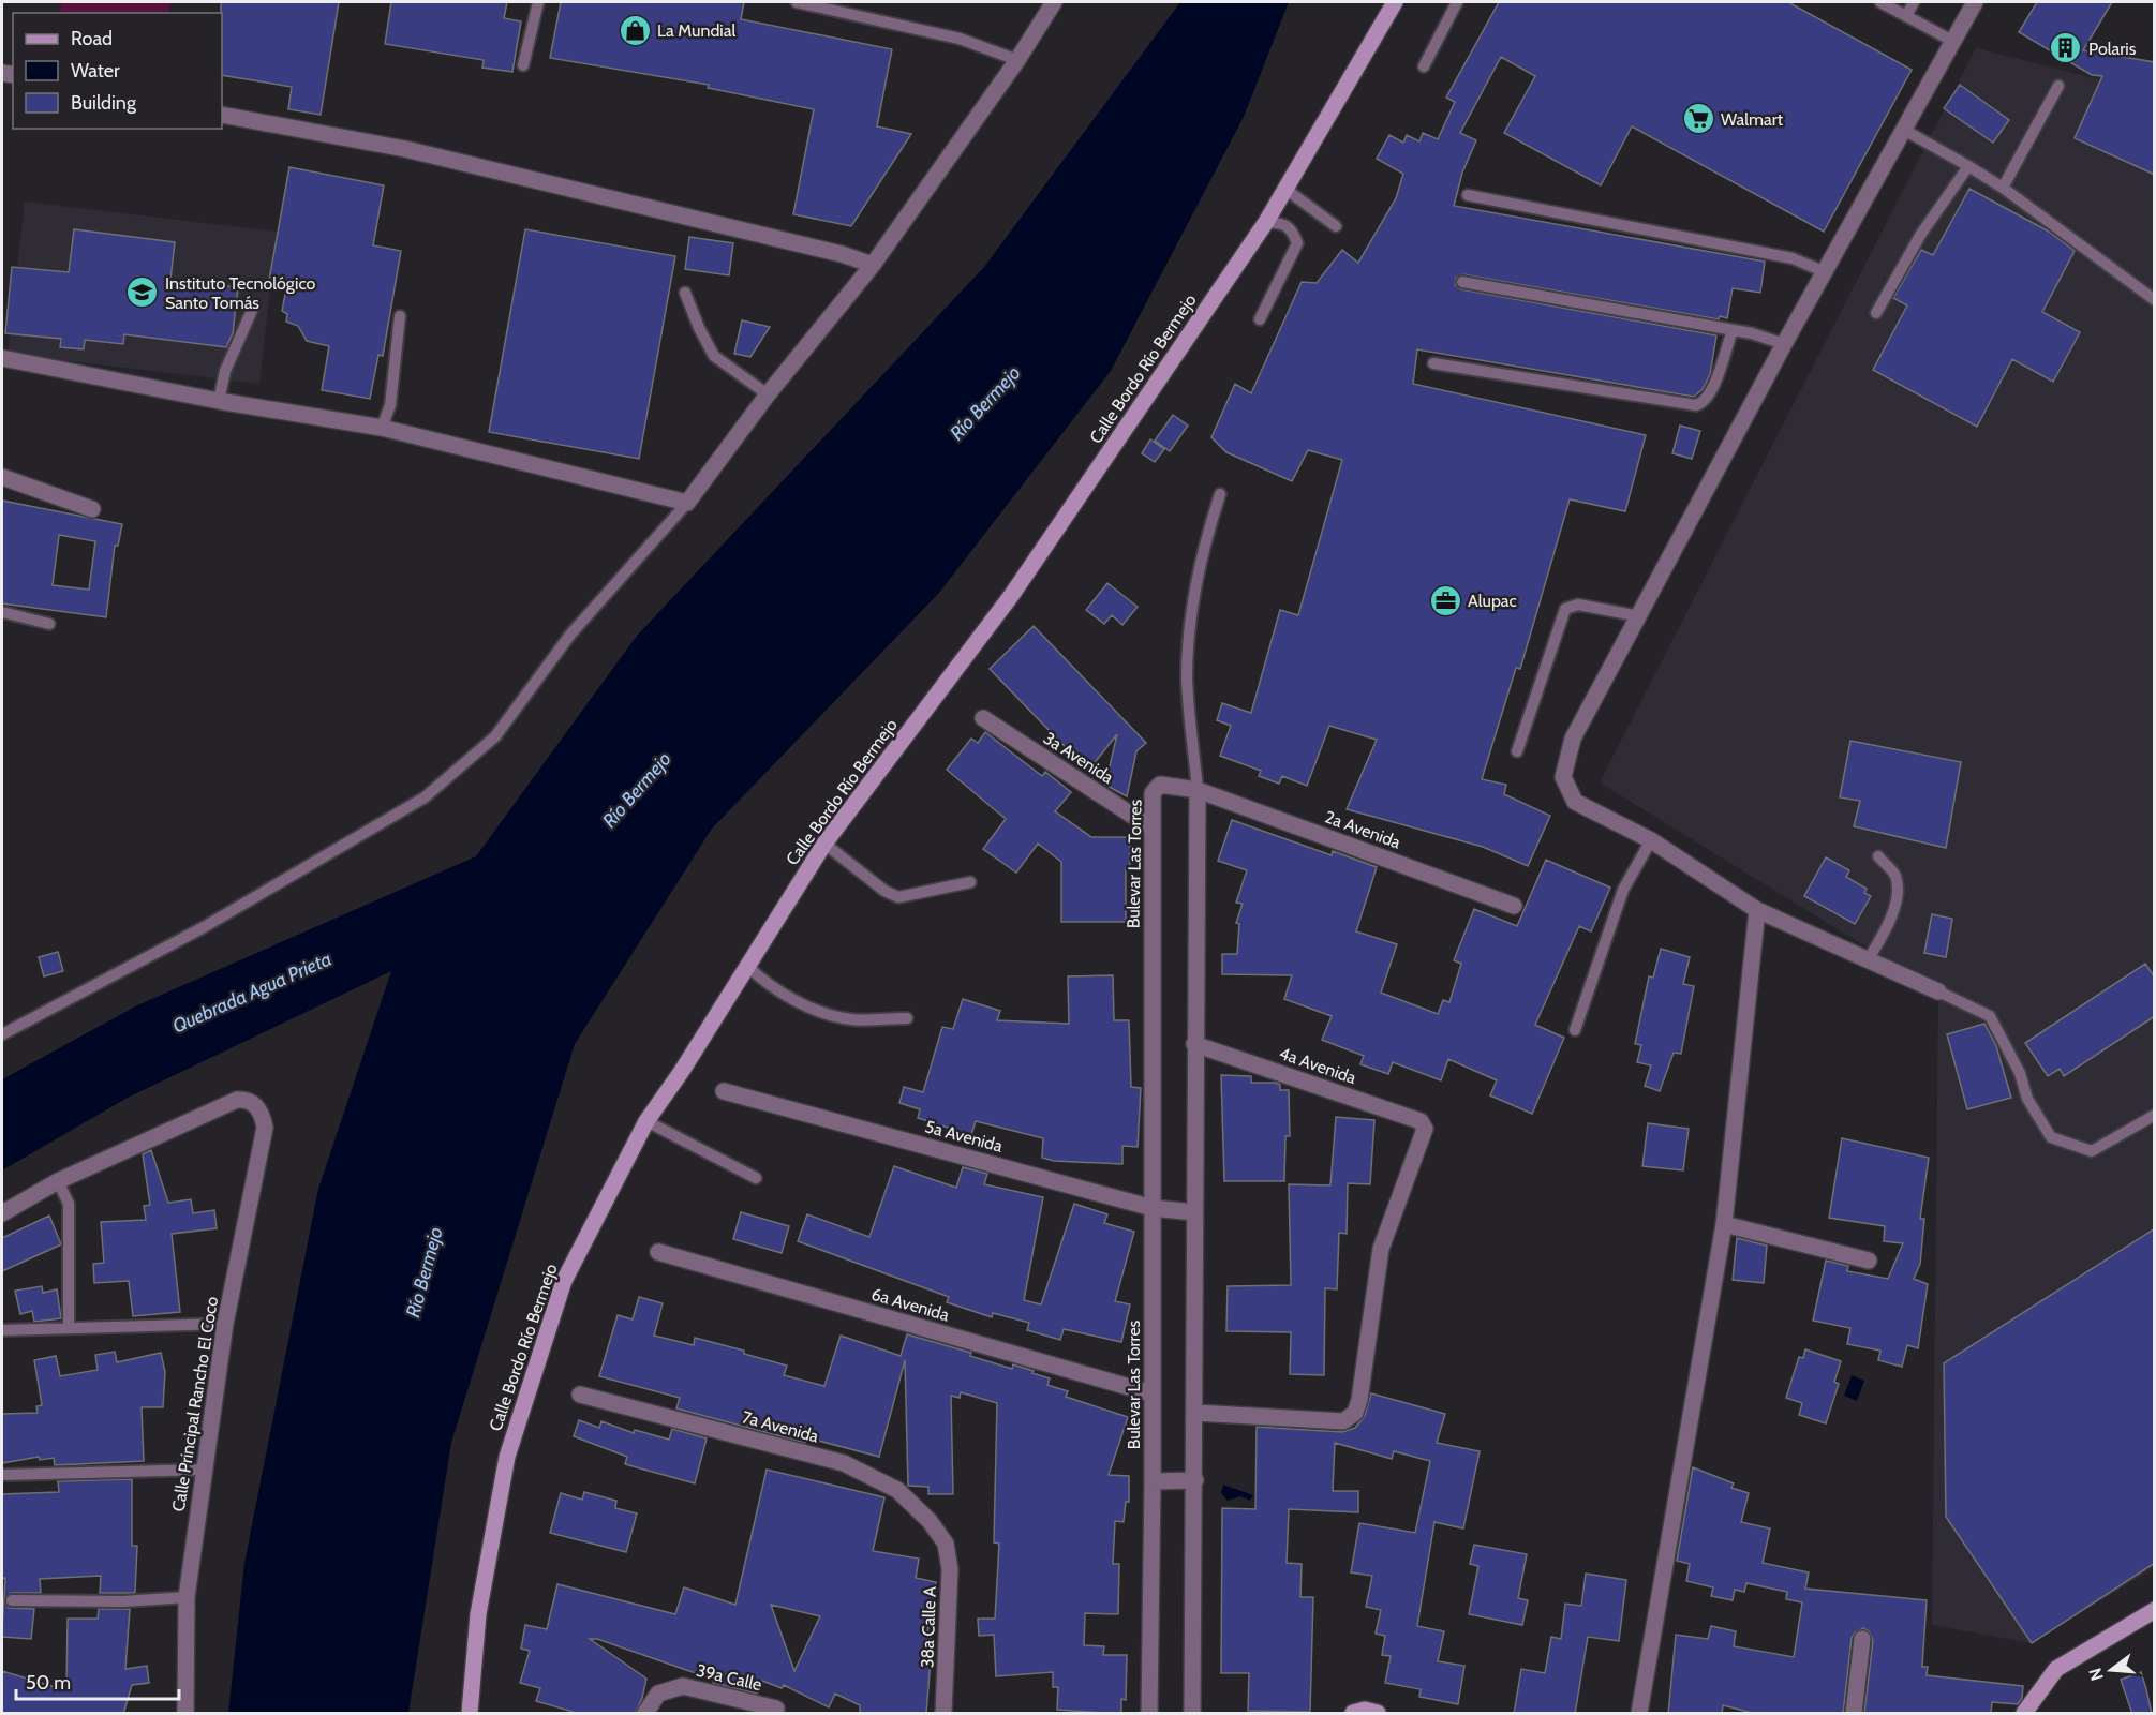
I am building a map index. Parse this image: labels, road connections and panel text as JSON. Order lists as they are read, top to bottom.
{
  "streets": {
    "main road": ["Calle Bordo Río Bermejo"],
    "street": [
      "3a Avenida",
      "2a Avenida",
      "Bulevar Las Torres",
      "4a Avenida",
      "5a Avenida",
      "6a Avenida",
      "Calle Principal Rancho El Coco",
      "7a Avenida",
      "38a Calle A",
      "39a Calle"
    ]
  },
  "crossings": [
    ["3a Avenida", "Bulevar Las Torres"],
    ["2a Avenida", "Bulevar Las Torres"],
    ["Bulevar Las Torres", "5a Avenida"],
    ["Bulevar Las Torres", "6a Avenida"],
    ["7a Avenida", "38a Calle A"]
  ],
  "water": ["Río Bermejo", "Quebrada Agua Prieta"],
  "places": {
    "shop": ["La Mundial"],
    "building": ["Polaris"],
    "supermarket": ["Walmart"],
    "school or university": ["Instituto Tecnológico Santo Tomás"],
    "office": ["Alupac"]
  },
  "legend": ["Road", "Water", "Building"],
  "scale_bar": "50 m",
  "north": "left"
}
